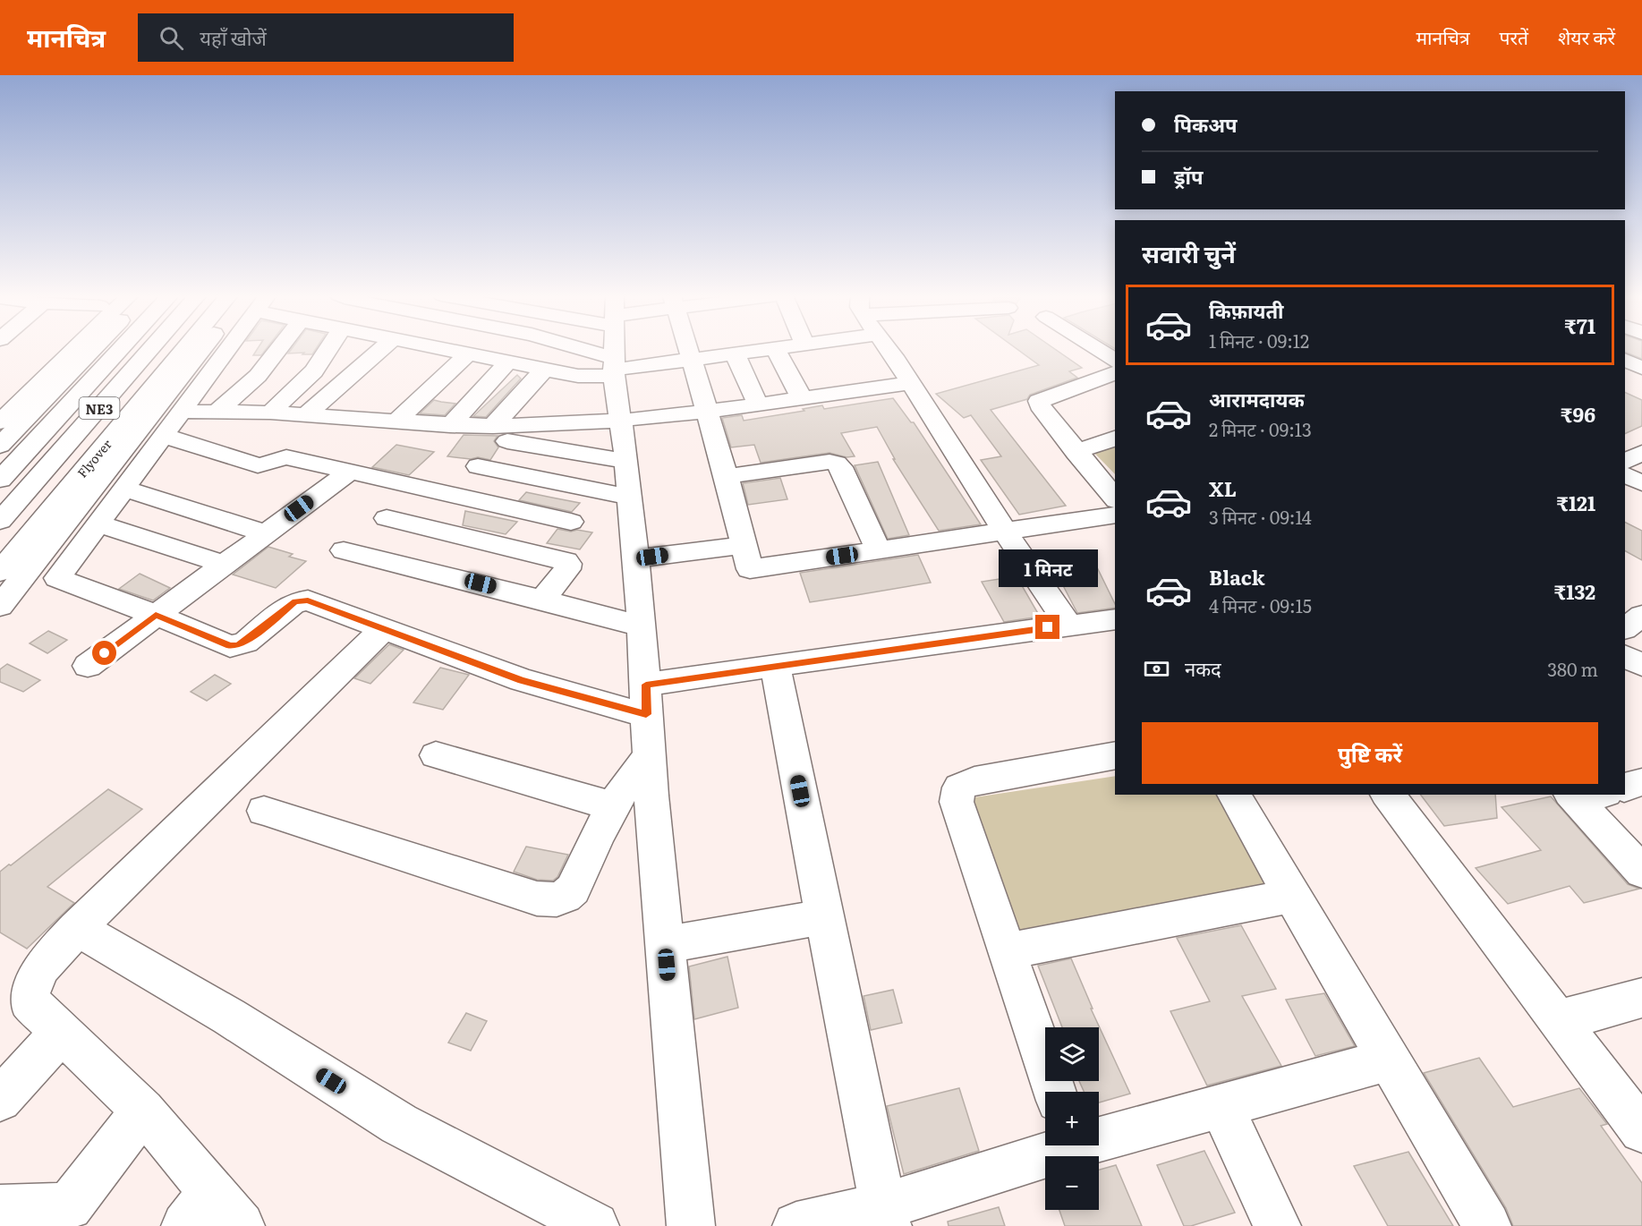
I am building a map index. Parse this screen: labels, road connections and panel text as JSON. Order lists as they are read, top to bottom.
{
  "streets": {
    "main road": ["NE3", "Flyover"]
  },
  "page": {
    "header": "मानचित्र",
    "search": "यहाँ खोजें",
    "nav": ["मानचित्र", "परतें", "शेयर करें"],
    "banner": ["पिकअप", "ड्रॉप"],
    "heading": "सवारी चुनें",
    "list": [
      {
        "name": "किफ़ायती",
        "note": "1 मिनट · 09:12",
        "value": "₹71"
      },
      {
        "name": "आरामदायक",
        "note": "2 मिनट · 09:13",
        "value": "₹96"
      },
      {
        "name": "XL",
        "note": "3 मिनट · 09:14",
        "value": "₹121"
      },
      {
        "name": "Black",
        "note": "4 मिनट · 09:15",
        "value": "₹132"
      }
    ],
    "bubble": "1 मिनट",
    "pay": ["नकद", "380 m"],
    "buttons": "पुष्टि करें",
    "map_buttons": ["+", "−"]
  }
}
